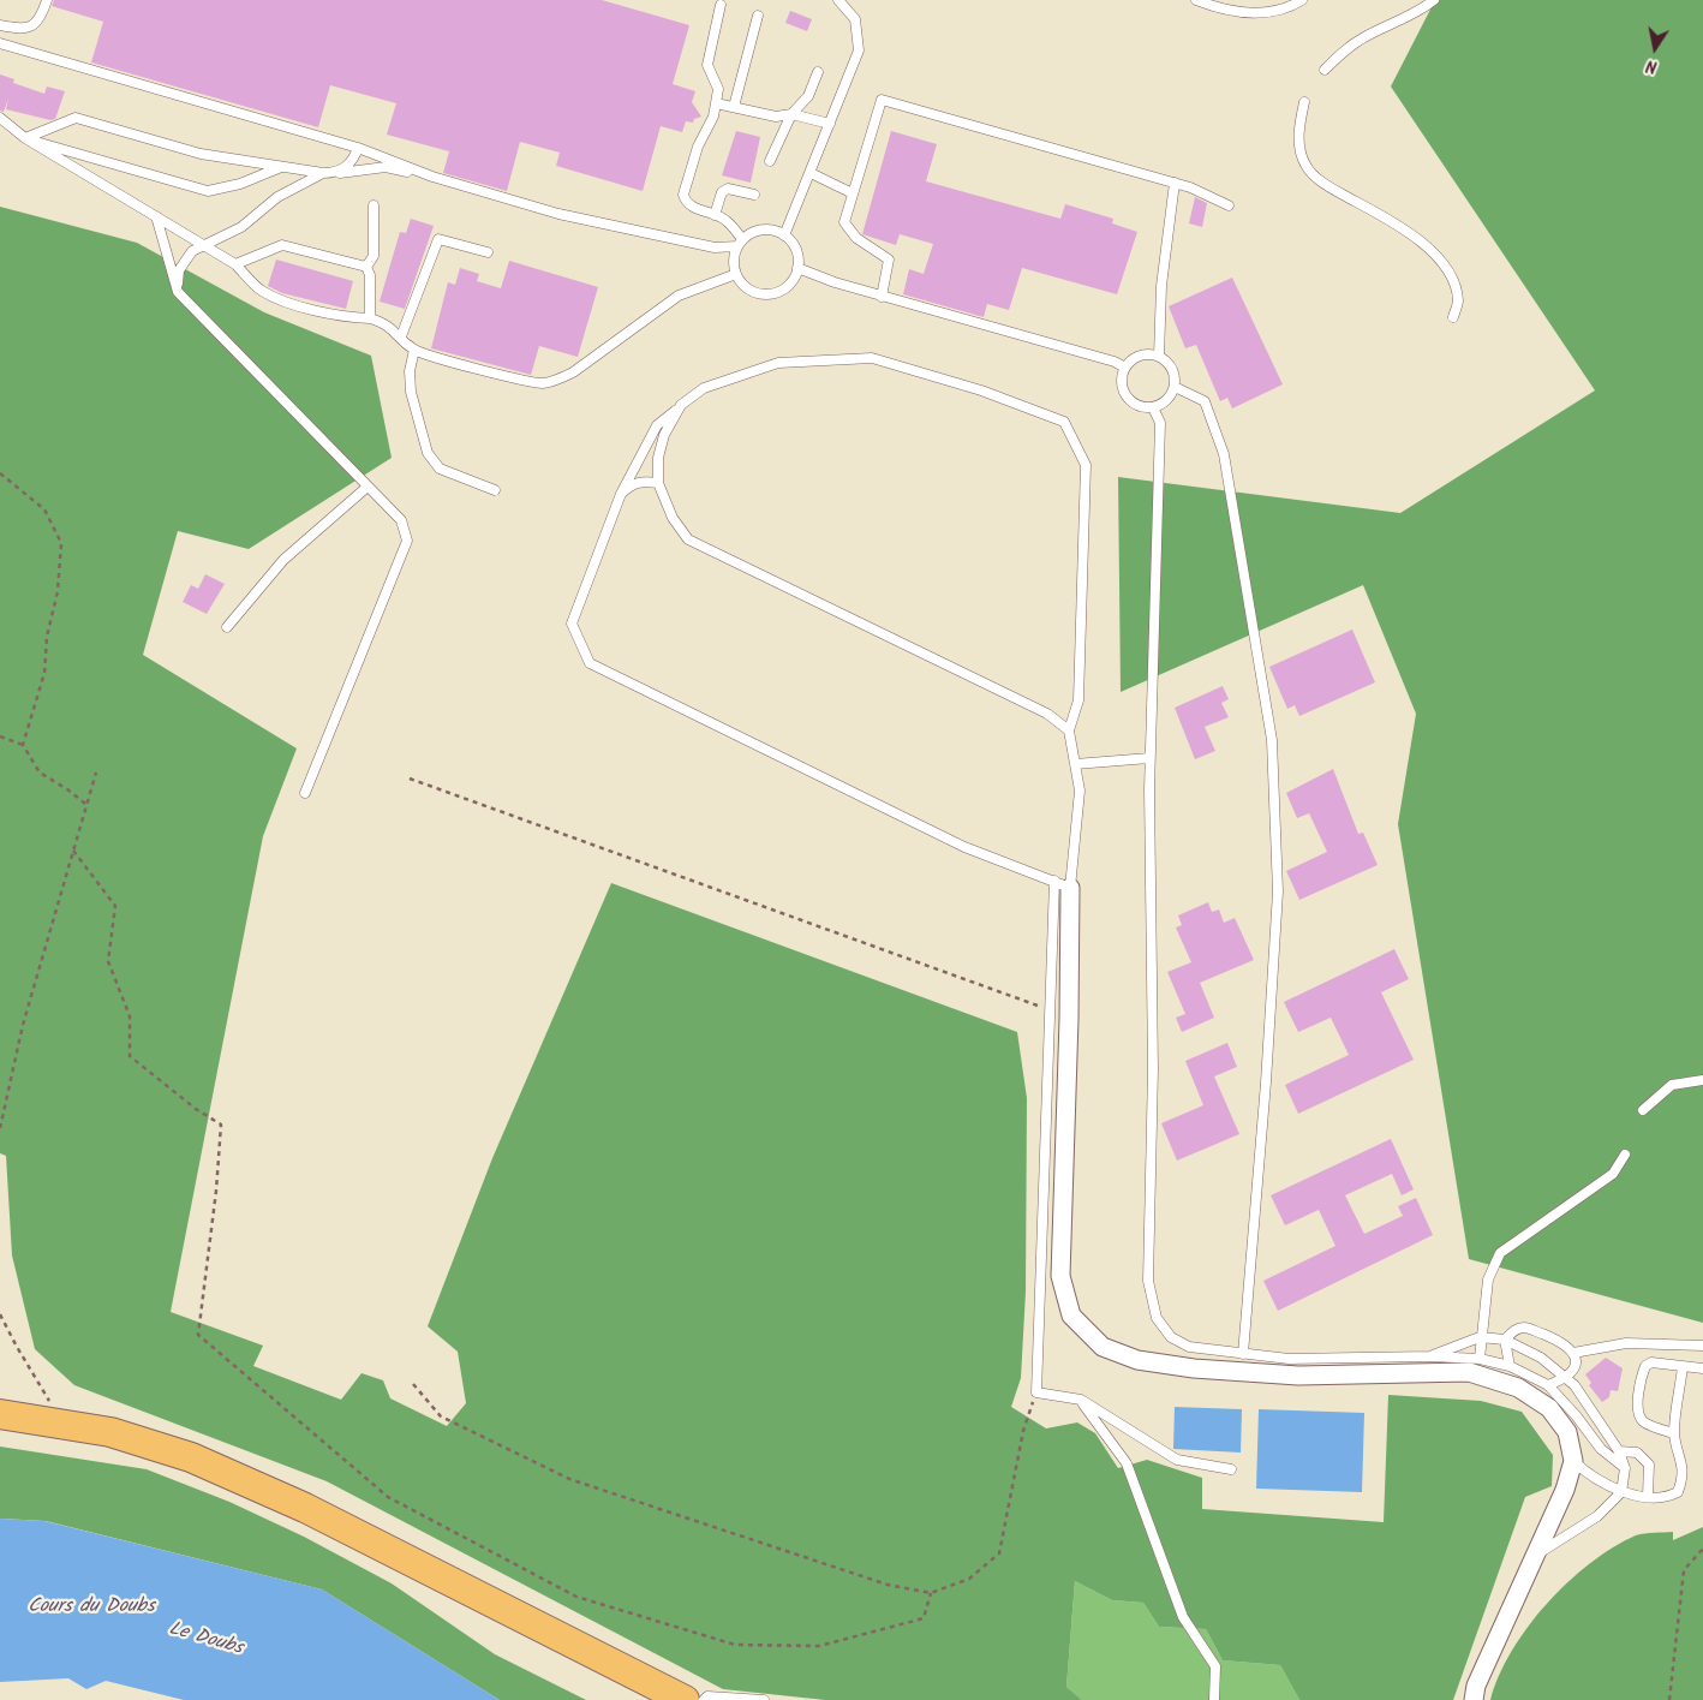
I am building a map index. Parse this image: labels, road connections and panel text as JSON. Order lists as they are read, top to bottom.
{
  "water": ["Cours du Doubs", "Le Doubs"],
  "north": "bottom"
}
